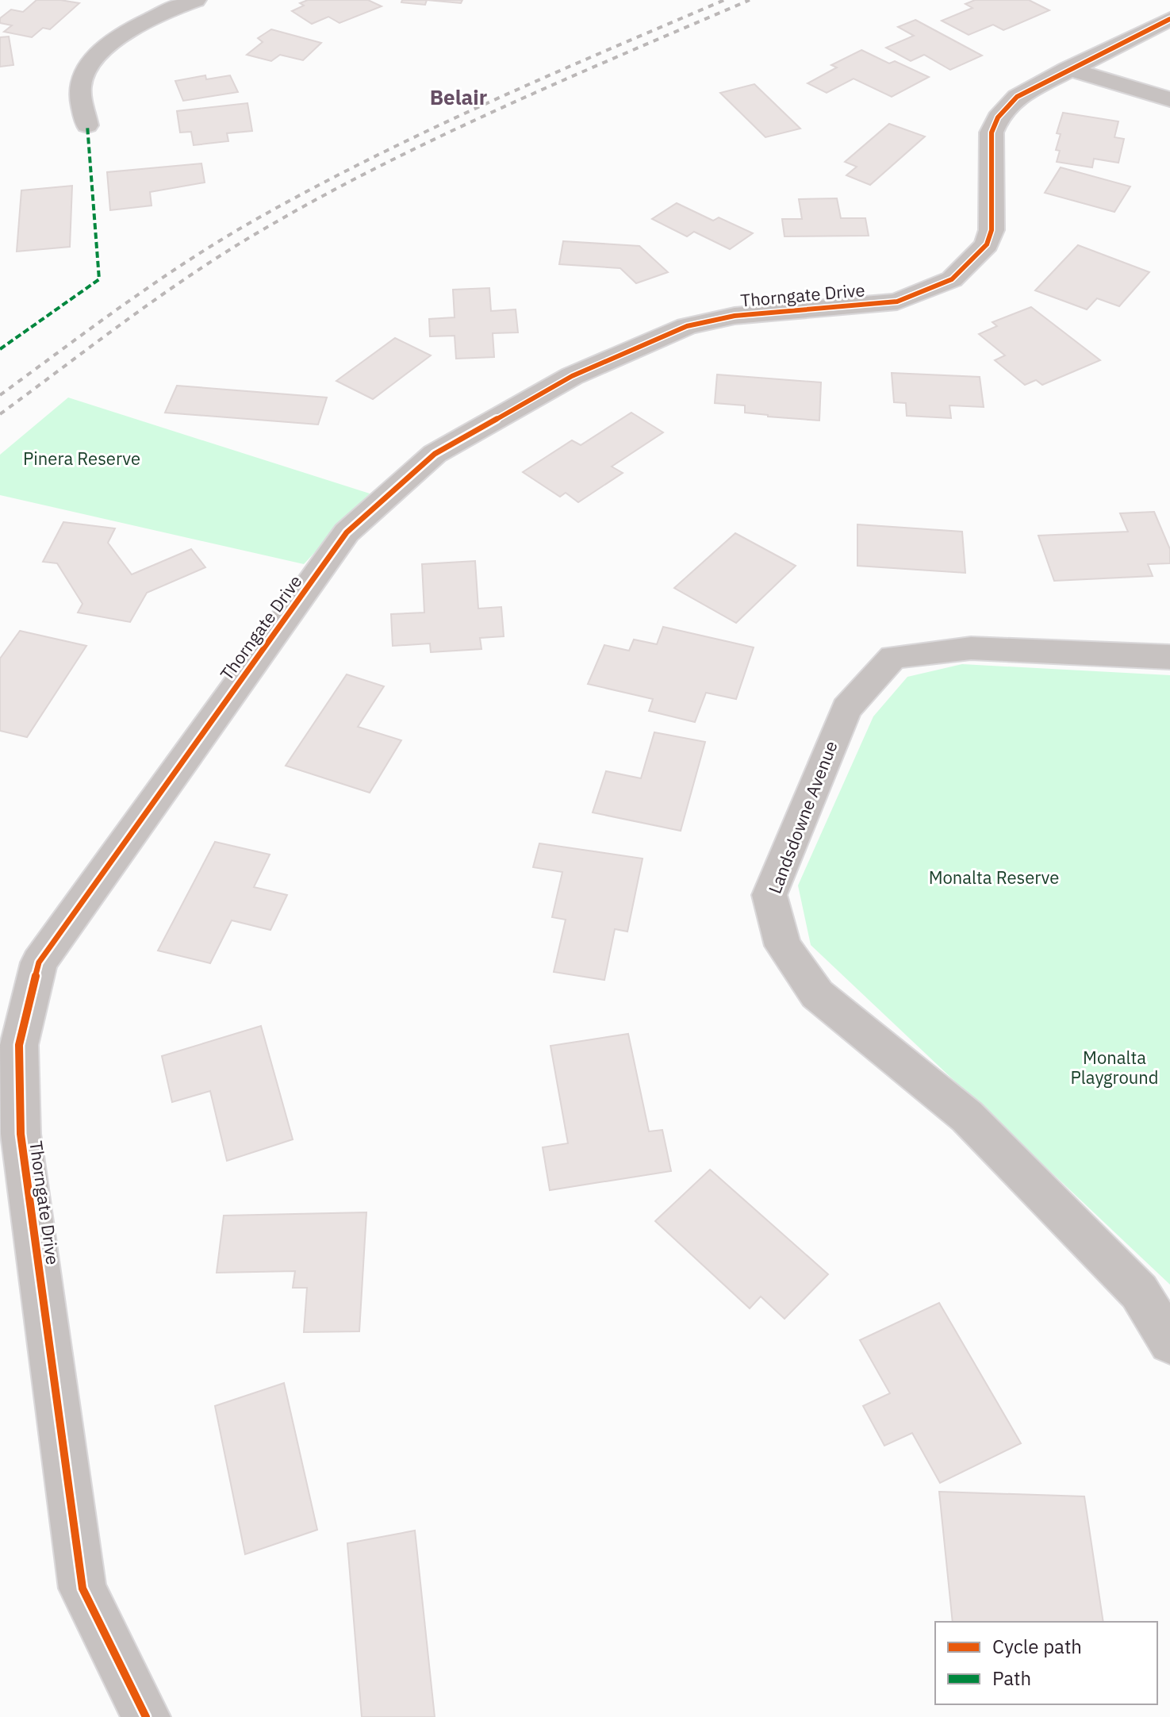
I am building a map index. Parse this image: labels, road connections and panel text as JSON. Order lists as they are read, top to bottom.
{
  "streets": {
    "street": ["Thorngate Drive", "Landsdowne Avenue"]
  },
  "districts": ["Belair"],
  "parks": ["Pinera Reserve", "Monalta Reserve", "Monalta Playground"],
  "legend": ["Cycle path", "Path"]
}
